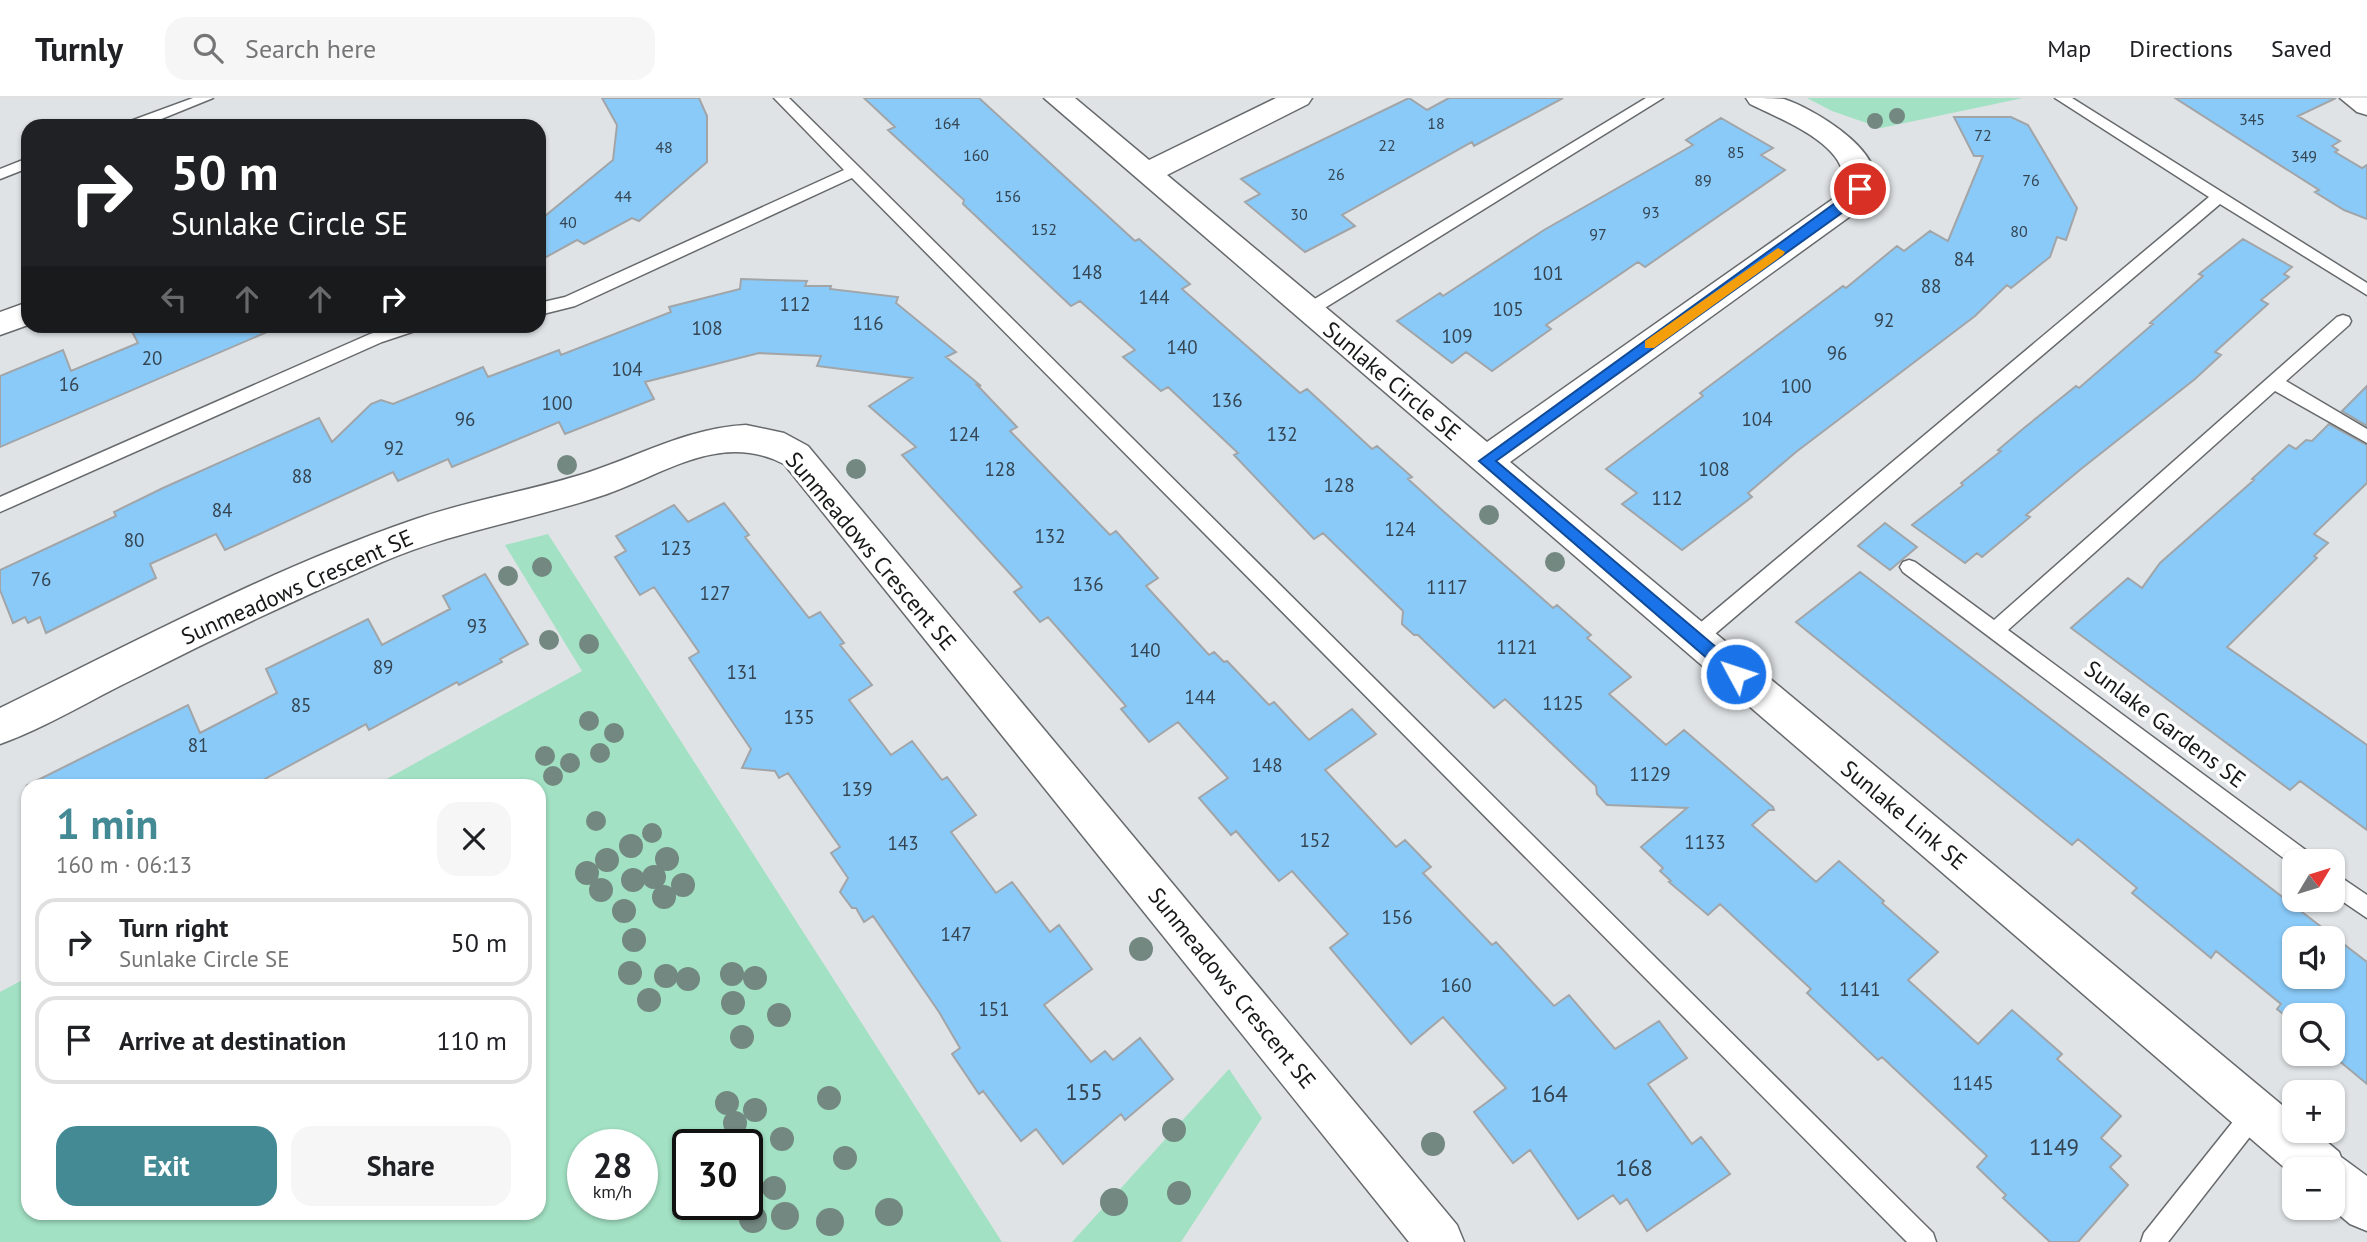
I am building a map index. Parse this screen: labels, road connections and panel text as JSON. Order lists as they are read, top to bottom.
{
  "streets": {
    "street": ["Sunlake Circle SE", "Sunmeadows Crescent SE", "Sunlake Link SE"],
    "lane": ["Sunlake Gardens SE"]
  },
  "crossings": [
    ["Sunlake Circle SE", "Sunlake Link SE"]
  ],
  "house_numbers": [
    "345",
    "164",
    "18",
    "72",
    "22",
    "48",
    "85",
    "160",
    "349",
    "26",
    "89",
    "76",
    "44",
    "156",
    "93",
    "30",
    "40",
    "152",
    "80",
    "97",
    "84",
    "148",
    "101",
    "88",
    "144",
    "112",
    "105",
    "92",
    "116",
    "108",
    "109",
    "140",
    "96",
    "20",
    "104",
    "16",
    "100",
    "136",
    "100",
    "96",
    "104",
    "124",
    "132",
    "92",
    "128",
    "108",
    "88",
    "128",
    "112",
    "84",
    "124",
    "132",
    "80",
    "123",
    "76",
    "136",
    "1117",
    "127",
    "93",
    "1121",
    "140",
    "89",
    "131",
    "144",
    "1125",
    "85",
    "135",
    "81",
    "148",
    "1129",
    "139",
    "152",
    "1133",
    "143",
    "156",
    "147",
    "160",
    "1141",
    "151",
    "1145",
    "155",
    "164",
    "1149",
    "168"
  ],
  "north": "top right",
  "page": {
    "header": "Turnly",
    "search": "Search here",
    "nav": ["Map", "Directions", "Saved"],
    "turn": ["50 m", "Sunlake Circle SE"],
    "heading": ["1 min", "160 m · 06:13"],
    "map_buttons": ["+", "−"],
    "list": [
      {
        "name": "Turn right",
        "note": "Sunlake Circle SE",
        "value": "50 m"
      },
      {
        "name": "Arrive at destination",
        "value": "110 m"
      }
    ],
    "buttons": ["Exit", "Share"],
    "speed": "28 km/h",
    "limit": "30"
  }
}
